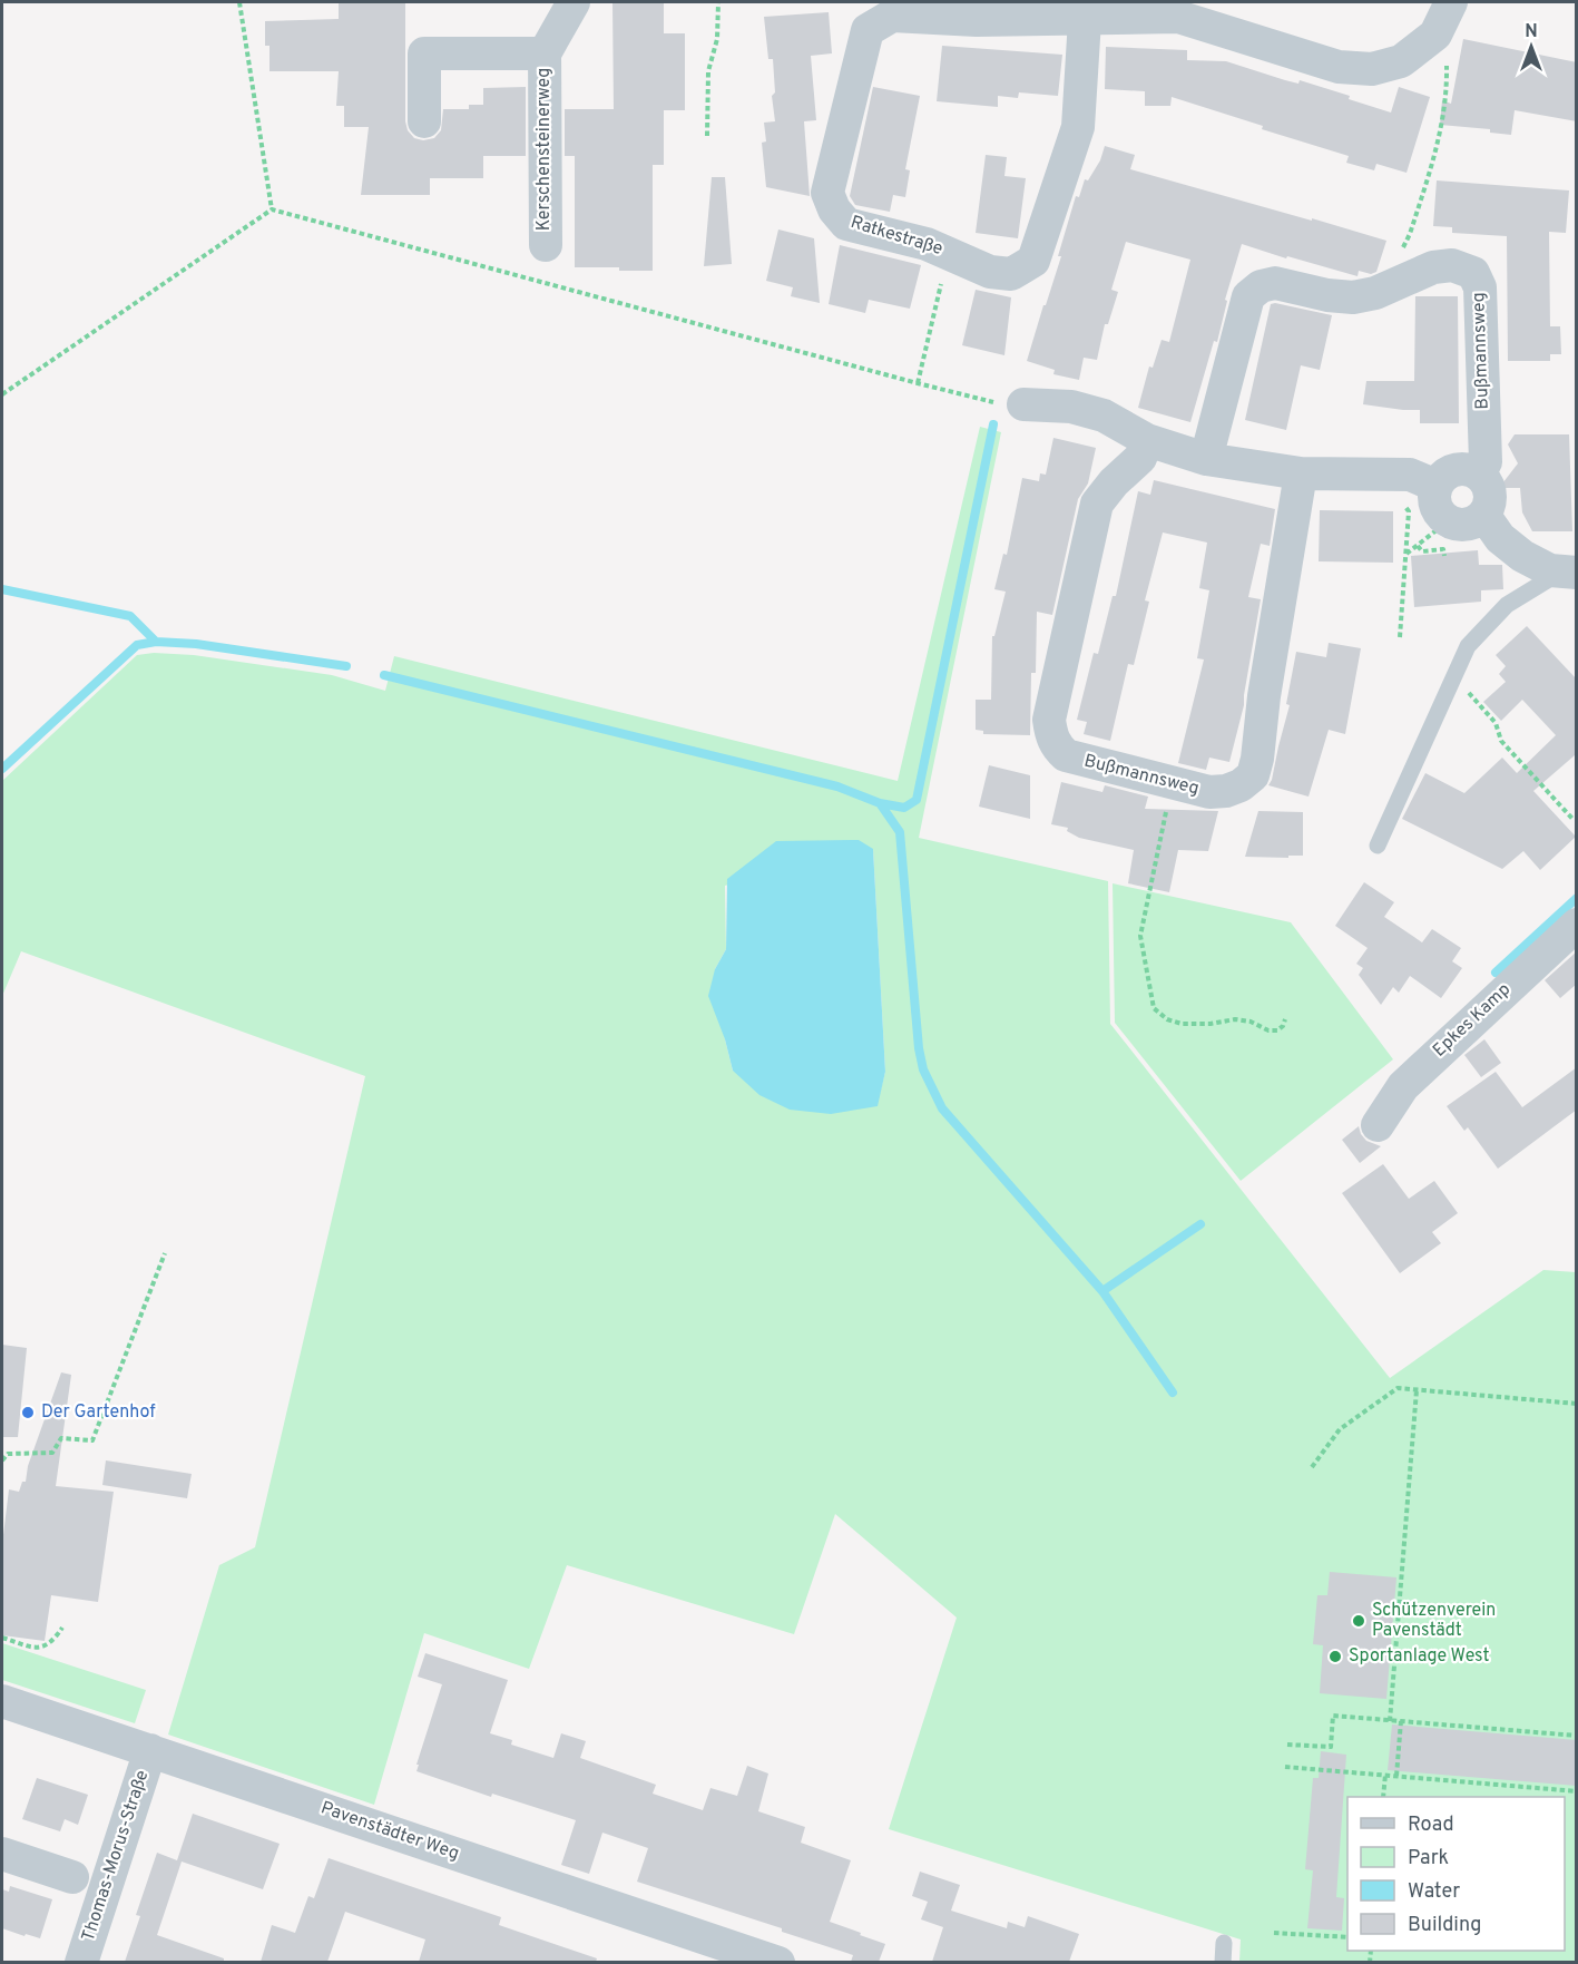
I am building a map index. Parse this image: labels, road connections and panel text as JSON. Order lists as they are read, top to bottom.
{
  "streets": {
    "street": [
      "Kerschensteinerweg",
      "Ratkestraße",
      "Bußmannsweg",
      "Epkes Kamp",
      "Pavenstädter Weg",
      "Thomas-Morus-Straße"
    ]
  },
  "crossings": [
    ["Pavenstädter Weg", "Thomas-Morus-Straße"]
  ],
  "places": ["Der Gartenhof", "Schützenverein Pavenstädt", "Sportanlage West"],
  "legend": [
    "Road",
    "Park",
    "Water",
    "Building"
  ],
  "north": "top"
}
